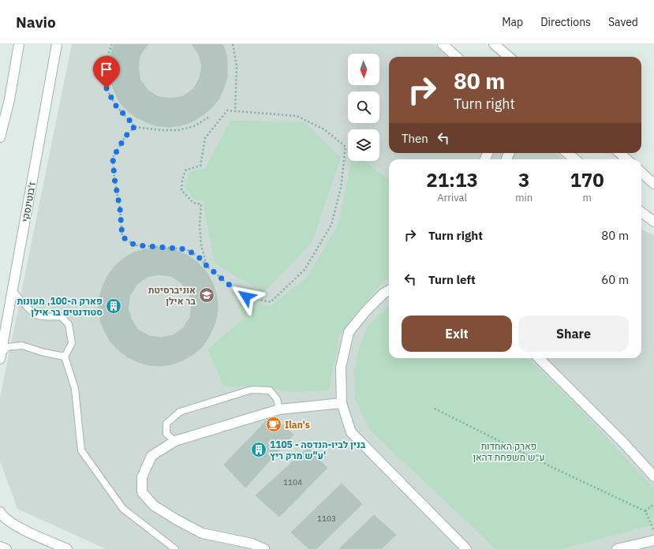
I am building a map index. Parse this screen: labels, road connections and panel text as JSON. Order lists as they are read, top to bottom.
{
  "streets": {
    "street": ["ז'בוטינסקי"]
  },
  "parks": ["פארק האחדות ע\"ש משפחת דהאן"],
  "places": {
    "school or university": ["אוניברסיטת בר אילן"],
    "building": ["פארק ה-100, מעונות סטודנטים בר אילן", "1105 - בנין לביו-הנדסה ע\"ש מרק ריץ'"],
    "cafe": ["Ilan's"]
  },
  "house_numbers": ["1104", "1103"],
  "north": "bottom",
  "page": {
    "header": "Navio",
    "nav": ["Map", "Directions", "Saved"],
    "turn": ["80 m", "Turn right"],
    "then": "Then",
    "eta": [
      "21:13",
      "Arrival",
      "3",
      "min",
      "170",
      "m"
    ],
    "list": [
      {
        "name": "Turn right",
        "value": "80 m"
      },
      {
        "name": "Turn left",
        "value": "60 m"
      }
    ],
    "buttons": ["Exit", "Share"]
  }
}
